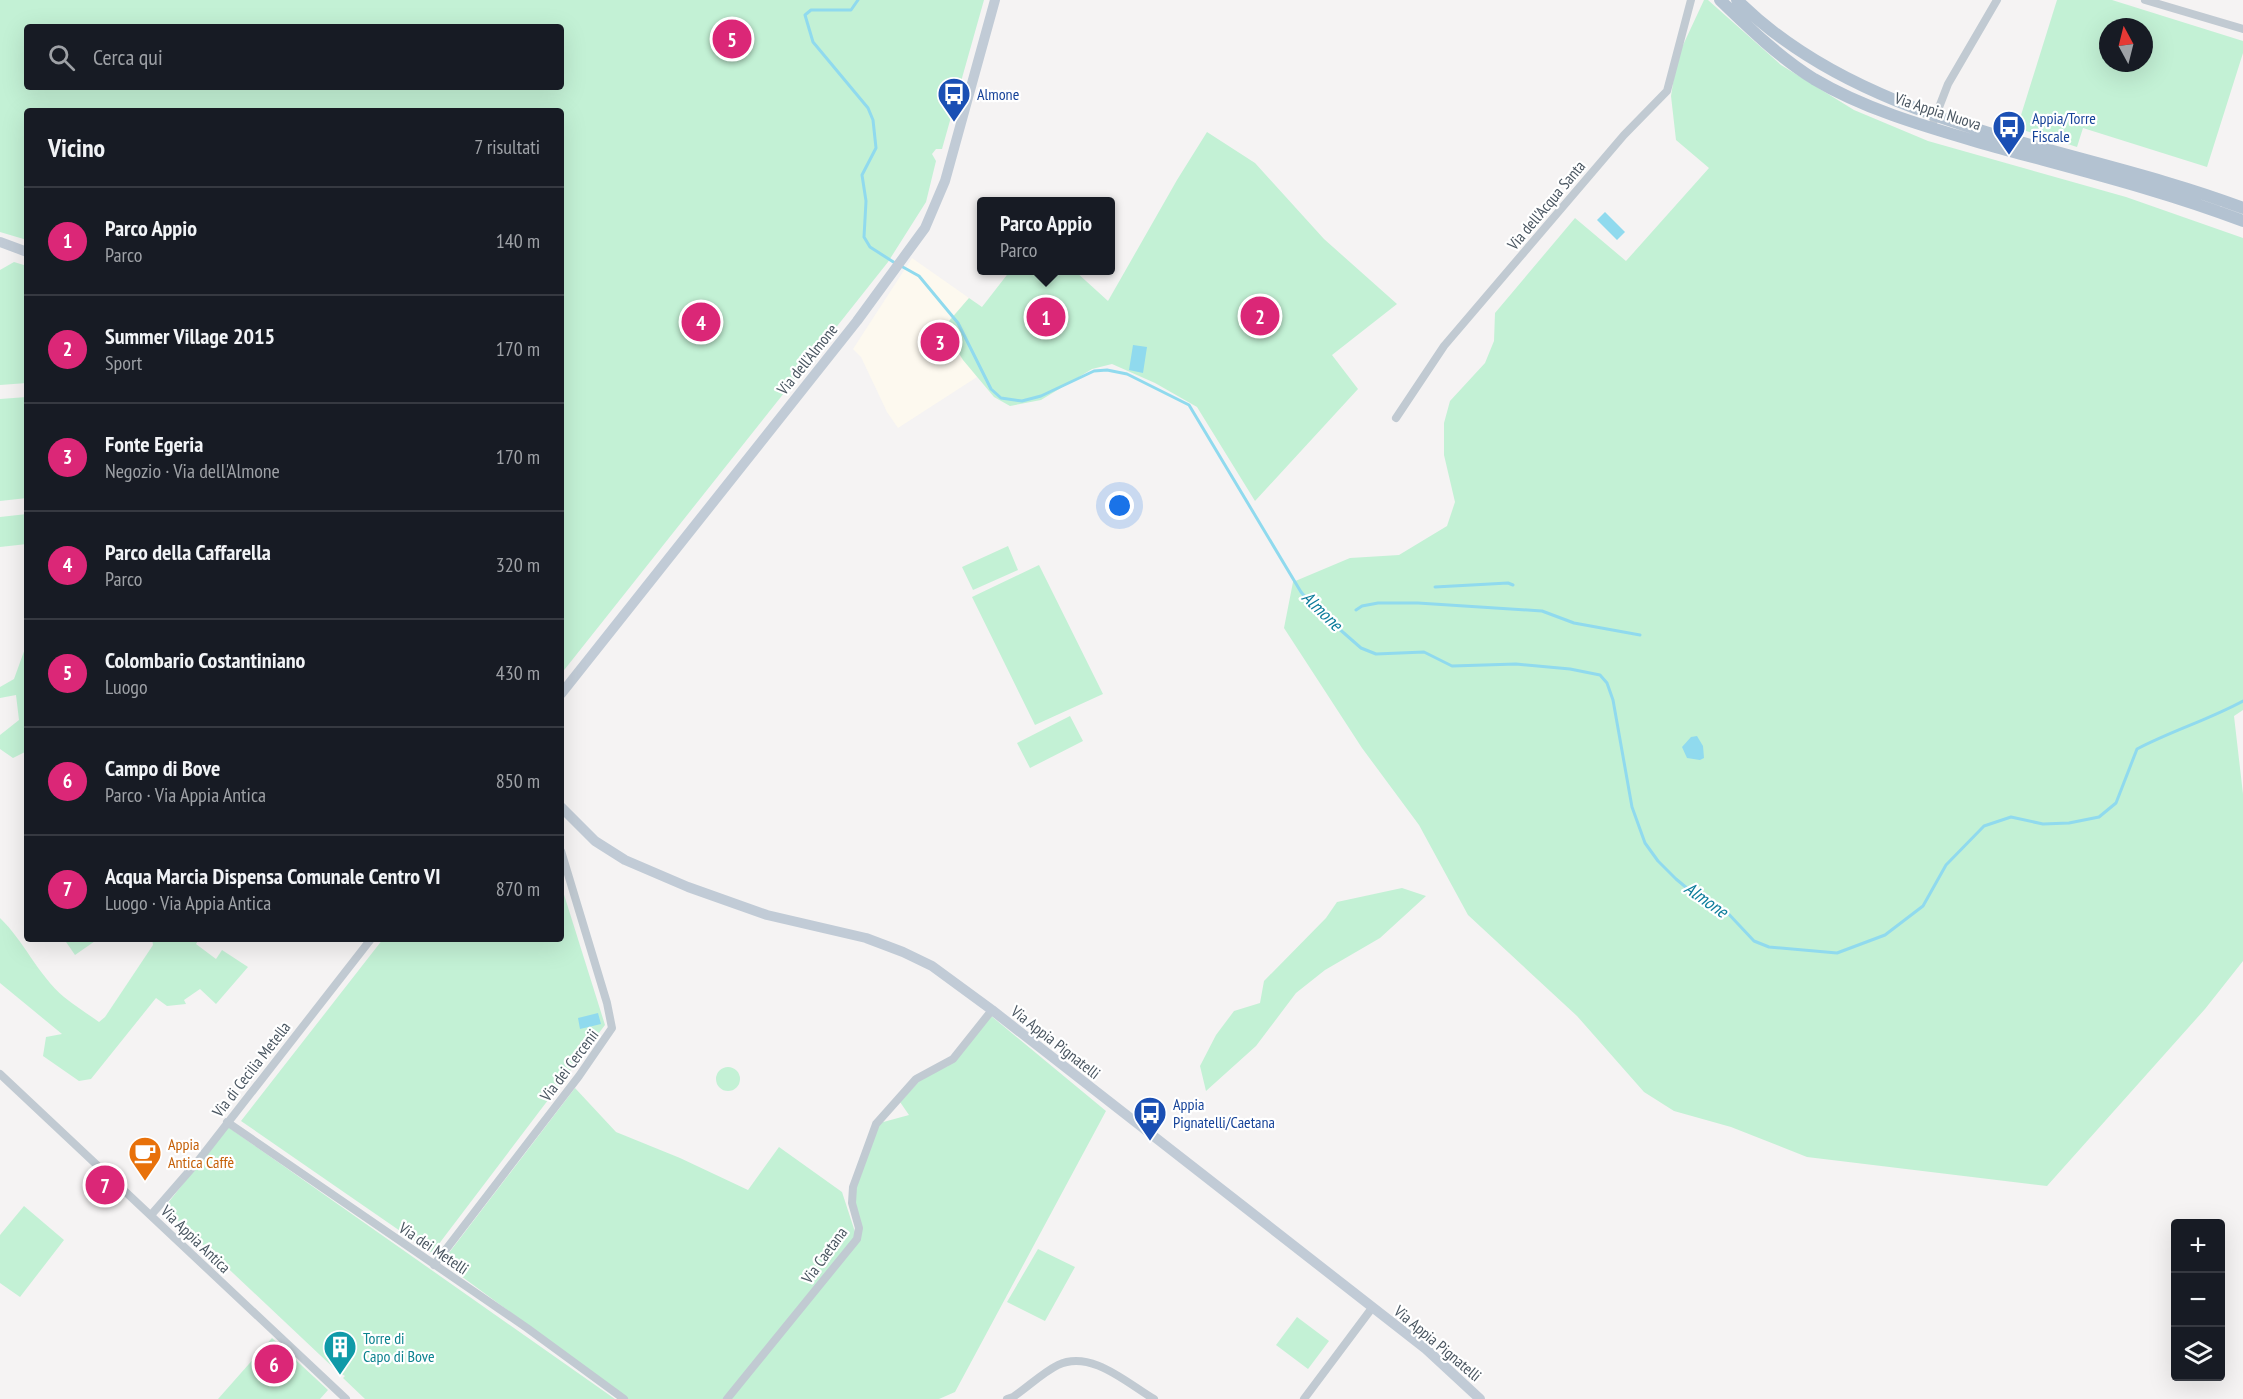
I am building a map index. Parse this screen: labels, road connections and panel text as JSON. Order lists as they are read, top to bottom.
{
  "streets": {
    "main road": ["Via Appia Nuova"],
    "street": [
      "Via dell'Acqua Santa",
      "Via dell'Almone",
      "Via Appia Pignatelli",
      "Via dei Cercenii",
      "Via di Cecilia Metella",
      "Via Appia Antica",
      "Via dei Metelli",
      "Via Caetana"
    ]
  },
  "crossings": [
    ["Via Appia Pignatelli", "Via Caetana"],
    ["Via dei Cercenii", "Via dei Metelli"],
    ["Via di Cecilia Metella", "Via Appia Antica"],
    ["Via di Cecilia Metella", "Via dei Metelli"]
  ],
  "water": ["Almone"],
  "places": {
    "bus stop": ["Almone", "Appia/Torre Fiscale", "Appia Pignatelli/Caetana"],
    "cafe": ["Appia Antica Caffè"],
    "building": ["Torre di Capo di Bove"]
  },
  "north": "top",
  "page": {
    "pins": [
      "5",
      "2",
      "1",
      "4",
      "3",
      "7",
      "6"
    ],
    "search": "Cerca qui",
    "heading": ["Vicino", "7 risultati"],
    "list": [
      {
        "mark": "1",
        "name": "Parco Appio",
        "note": "Parco",
        "value": "140 m"
      },
      {
        "mark": "2",
        "name": "Summer Village 2015",
        "note": "Sport",
        "value": "170 m"
      },
      {
        "mark": "3",
        "name": "Fonte Egeria",
        "note": "Negozio · Via dell'Almone",
        "value": "170 m"
      },
      {
        "mark": "4",
        "name": "Parco della Caffarella",
        "note": "Parco",
        "value": "320 m"
      },
      {
        "mark": "5",
        "name": "Colombario Costantiniano",
        "note": "Luogo",
        "value": "430 m"
      },
      {
        "mark": "6",
        "name": "Campo di Bove",
        "note": "Parco · Via Appia Antica",
        "value": "850 m"
      },
      {
        "mark": "7",
        "name": "Acqua Marcia Dispensa Comunale Centro VI",
        "note": "Luogo · Via Appia Antica",
        "value": "870 m"
      }
    ],
    "popup": ["Parco Appio", "Parco"],
    "map_buttons": ["+", "−"]
  }
}
